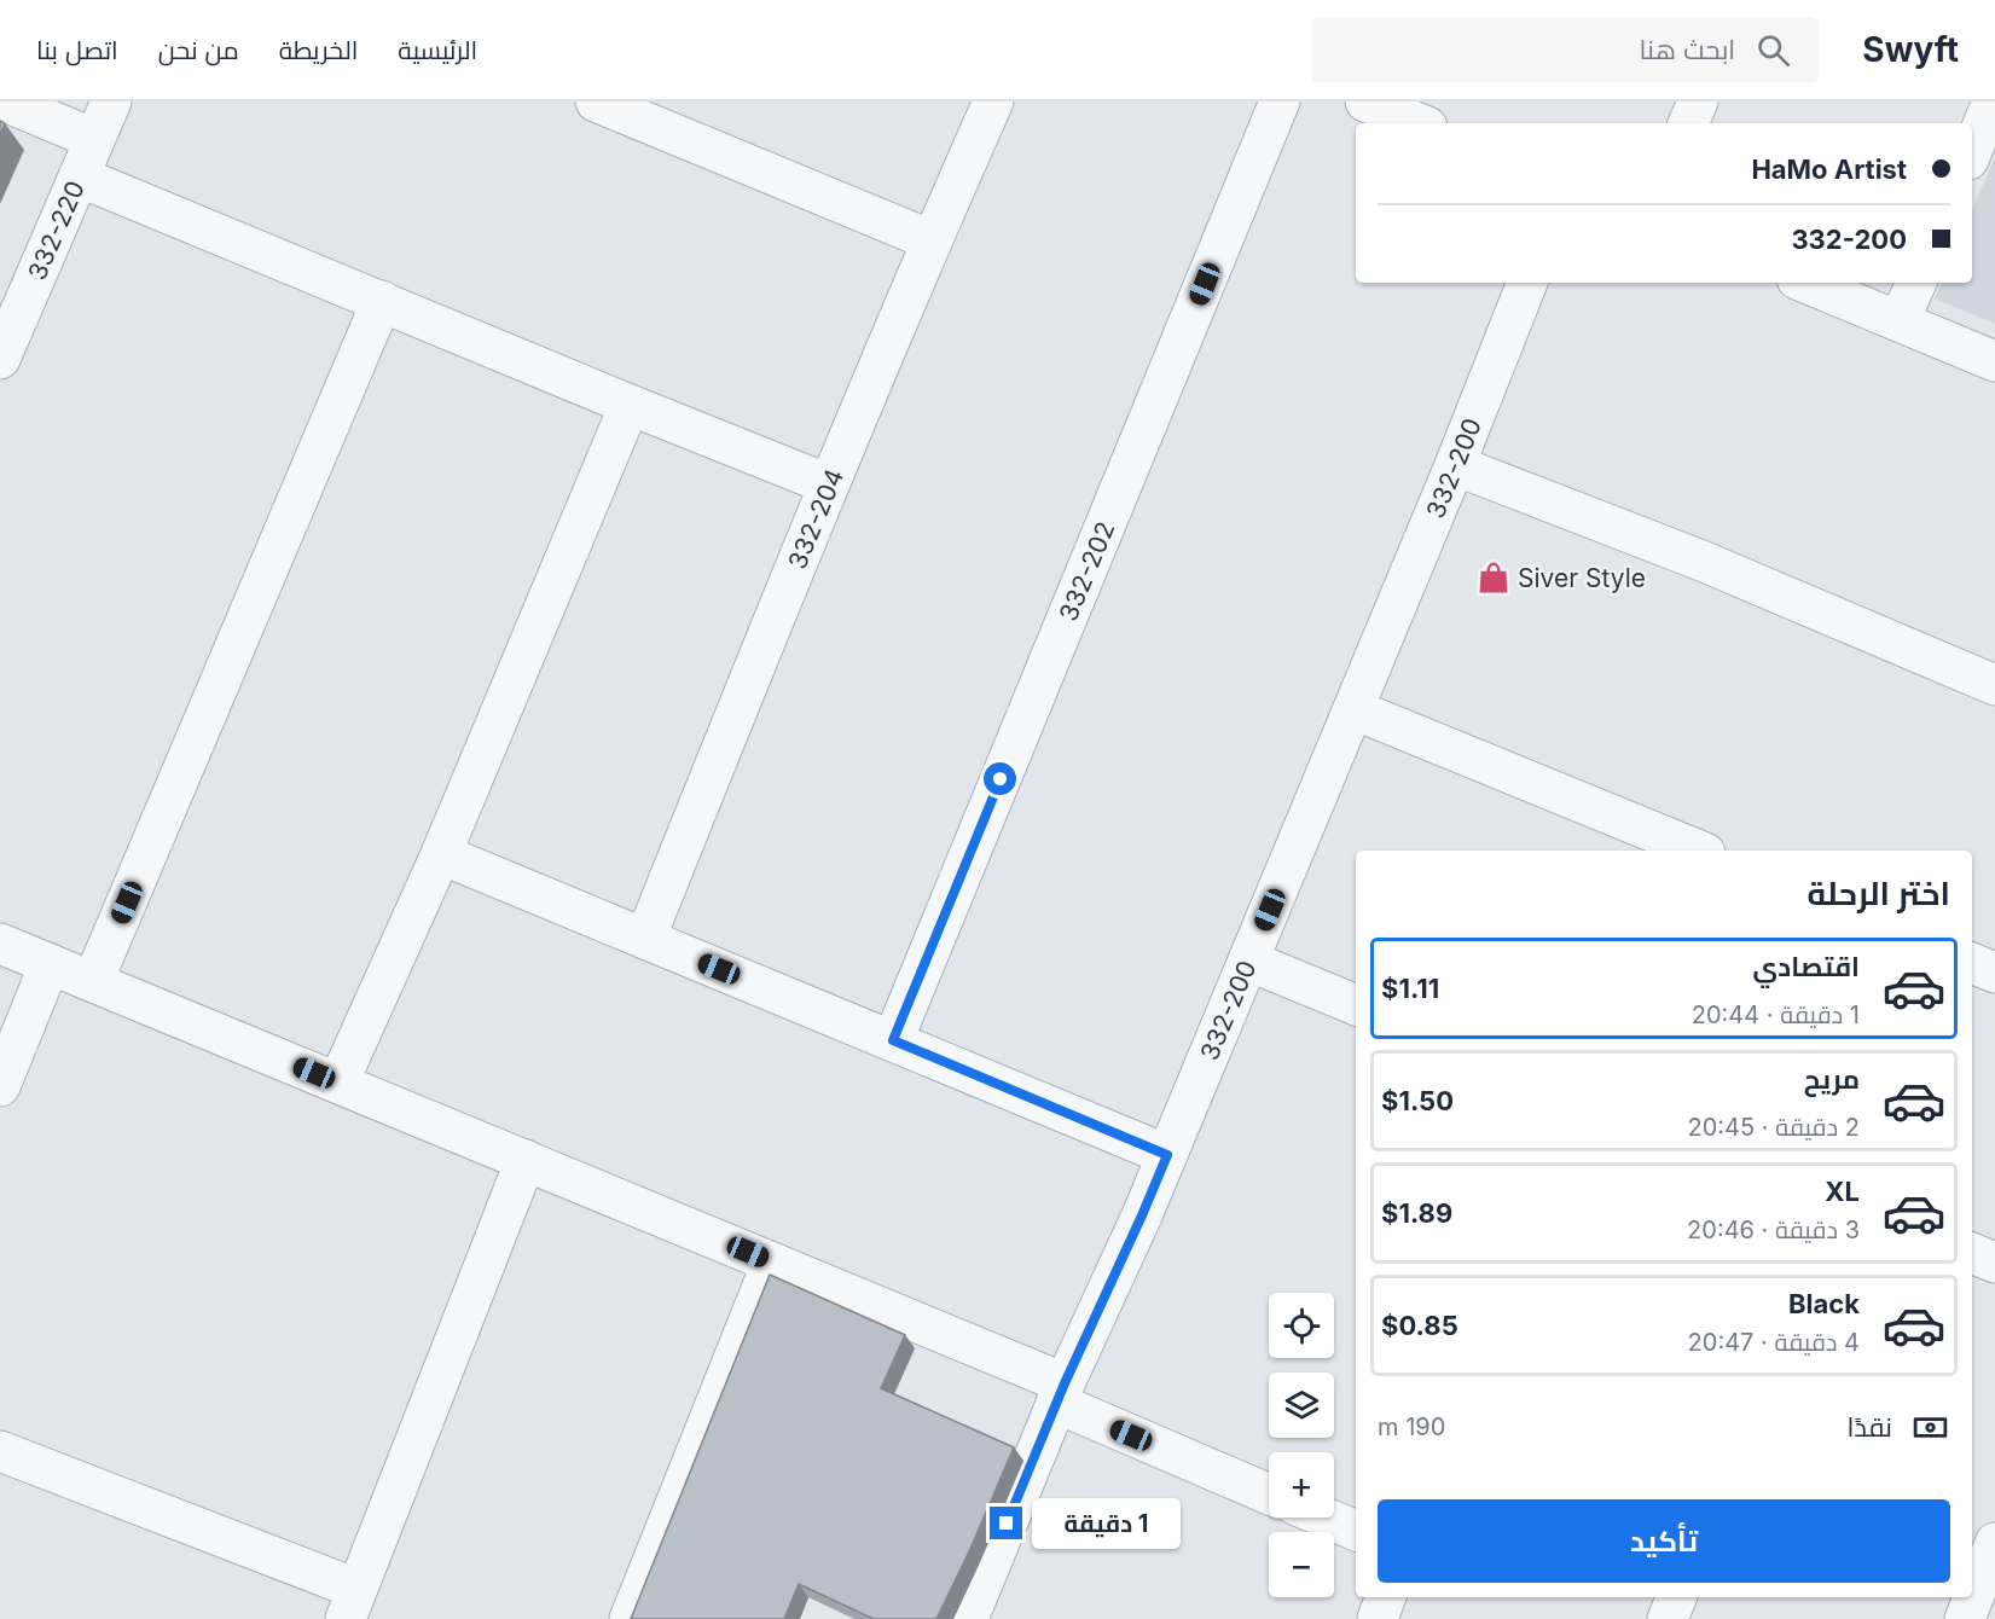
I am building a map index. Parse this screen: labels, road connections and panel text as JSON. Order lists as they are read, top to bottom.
{
  "streets": {
    "street": [
      "332-220",
      "332-200",
      "332-204",
      "332-202"
    ]
  },
  "places": {
    "shop": ["Siver Style"]
  },
  "page": {
    "header": "Swyft",
    "search": "ابحث هنا",
    "nav": [
      "الرئيسية",
      "الخريطة",
      "من نحن",
      "اتصل بنا"
    ],
    "banner": ["HaMo Artist", "332-200"],
    "heading": "اختر الرحلة",
    "list": [
      {
        "name": "اقتصادي",
        "note": "1 دقيقة · 20:44",
        "value": "$1.11"
      },
      {
        "name": "مريح",
        "note": "2 دقيقة · 20:45",
        "value": "$1.50"
      },
      {
        "name": "XL",
        "note": "3 دقيقة · 20:46",
        "value": "$1.89"
      },
      {
        "name": "Black",
        "note": "4 دقيقة · 20:47",
        "value": "$0.85"
      }
    ],
    "map_buttons": ["+", "−"],
    "pay": ["نقدًا", "190 m"],
    "buttons": "تأكيد",
    "bubble": "1 دقيقة"
  }
}
